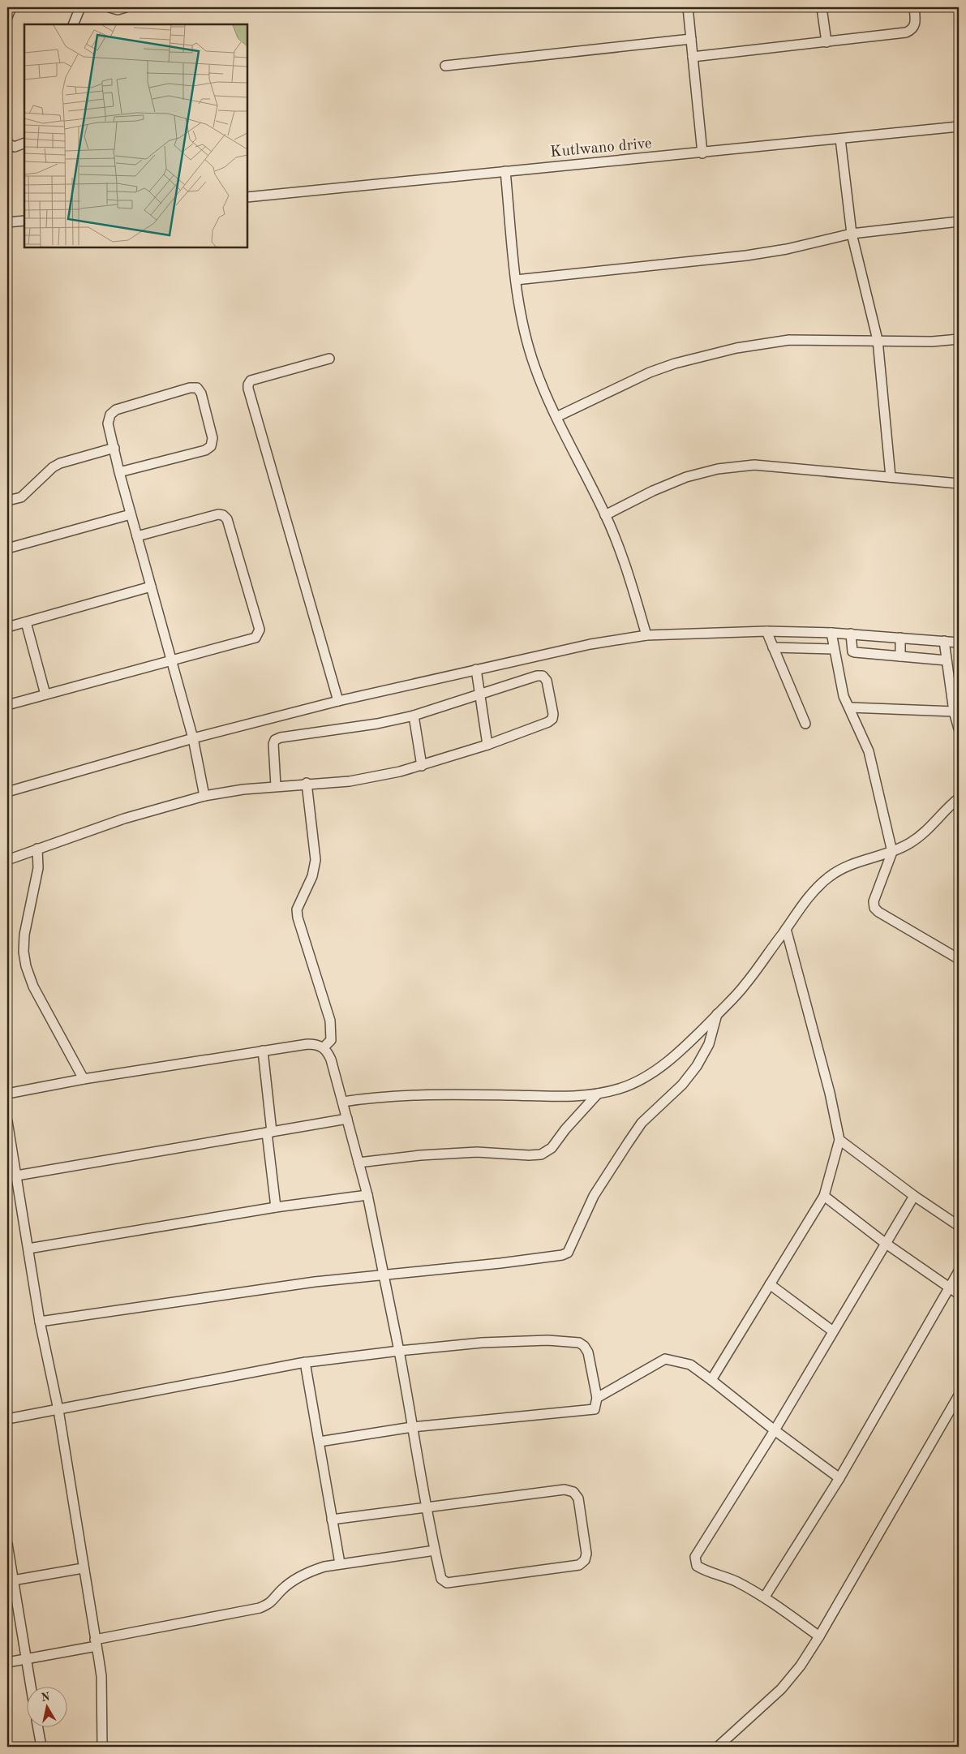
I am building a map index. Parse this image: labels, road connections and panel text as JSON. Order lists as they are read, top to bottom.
{
  "streets": {
    "street": ["Kutlwano drive"]
  },
  "north": "top"
}
